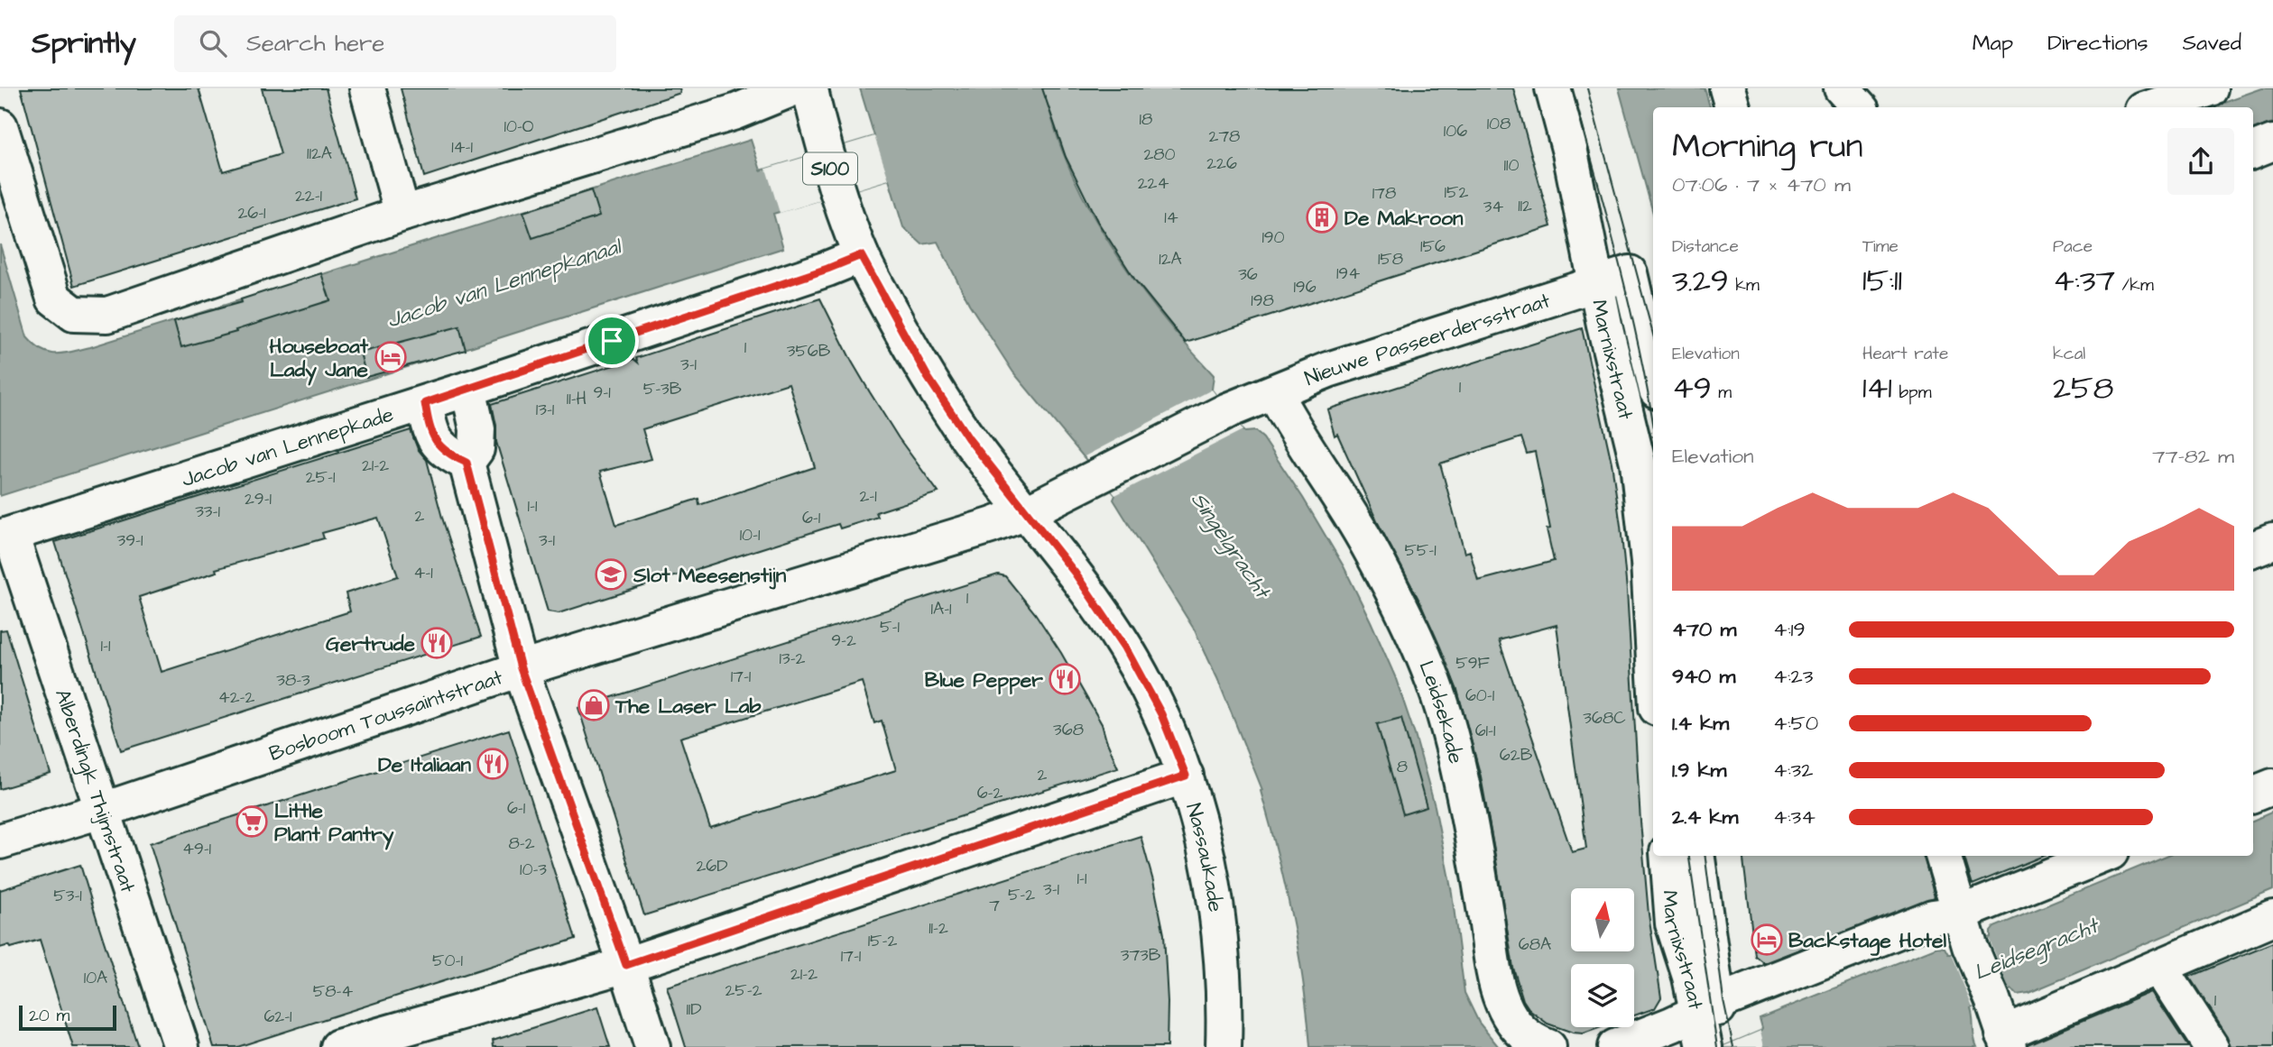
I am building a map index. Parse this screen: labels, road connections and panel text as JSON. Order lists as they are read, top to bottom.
{
  "streets": {
    "street": [
      "S100",
      "Nieuwe Passeerdersstraat",
      "Marnixstraat",
      "Jacob van Lennepkade",
      "Leidsekade",
      "Bosboom Toussaintstraat",
      "Alberdingk Thijmstraat",
      "Nassaukade"
    ]
  },
  "crossings": [
    ["Nieuwe Passeerdersstraat", "Marnixstraat"],
    ["Nieuwe Passeerdersstraat", "Leidsekade"],
    ["Nieuwe Passeerdersstraat", "Bosboom Toussaintstraat"],
    ["Jacob van Lennepkade", "Alberdingk Thijmstraat"],
    ["Jacob van Lennepkade", "Nassaukade"],
    ["Bosboom Toussaintstraat", "Alberdingk Thijmstraat"],
    ["Bosboom Toussaintstraat", "Nassaukade"]
  ],
  "water": ["Jacob van Lennepkanaal", "Singelgracht", "Leidsegracht"],
  "places": {
    "building": ["De Makroon"],
    "hotel": ["Houseboat Lady Jane", "Backstage Hotel"],
    "school or university": ["Slot Meesenstijn"],
    "restaurant": ["Gertrude", "Blue Pepper", "De Italiaan"],
    "shop": ["The Laser Lab"],
    "supermarket": ["Little Plant Pantry"]
  },
  "house_numbers": [
    "18",
    "108",
    "10-O",
    "106",
    "278",
    "14-1",
    "112A",
    "280",
    "226",
    "110",
    "224",
    "152",
    "178",
    "22-1",
    "112",
    "34",
    "26-1",
    "14",
    "190",
    "156",
    "12A",
    "158",
    "194",
    "36",
    "196",
    "198",
    "1",
    "356B",
    "3-1",
    "1",
    "5-3B",
    "9-1",
    "11-H",
    "13-1",
    "21-2",
    "25-1",
    "2-1",
    "29-1",
    "1-1",
    "33-1",
    "2",
    "6-1",
    "10-1",
    "39-1",
    "3-1",
    "55-1",
    "4-1",
    "1",
    "1A-1",
    "5-1",
    "9-2",
    "1-1",
    "13-2",
    "59F",
    "17-1",
    "38-3",
    "60-1",
    "42-2",
    "368C",
    "368",
    "61-1",
    "62B",
    "8",
    "2",
    "6-2",
    "6-1",
    "8-2",
    "49-1",
    "26D",
    "10-3",
    "1-1",
    "3-1",
    "5-2",
    "53-1",
    "7",
    "11-2",
    "15-2",
    "68A",
    "373B",
    "17-1",
    "50-1",
    "21-2",
    "10A",
    "25-2",
    "58-4",
    "1",
    "11D",
    "62-1"
  ],
  "scale_bar": "20 m",
  "north": "top",
  "page": {
    "header": "Sprintly",
    "search": "Search here",
    "nav": ["Map", "Directions", "Saved"],
    "heading": ["Morning run", "07:06 · 7 × 470 m"],
    "stats": [
      ["Distance", "3.29 km"],
      ["Time", "15:11"],
      ["Pace", "4:37 /km"],
      ["Elevation", "49 m"],
      ["Heart rate", "141 bpm"],
      ["kcal", "258"]
    ],
    "chart": ["Elevation", "77–82 m"],
    "list": [
      {
        "name": "470 m",
        "note": "4:19"
      },
      {
        "name": "940 m",
        "note": "4:23"
      },
      {
        "name": "1.4 km",
        "note": "4:50"
      },
      {
        "name": "1.9 km",
        "note": "4:32"
      },
      {
        "name": "2.4 km",
        "note": "4:34"
      }
    ],
    "scale": "20 m"
  }
}
